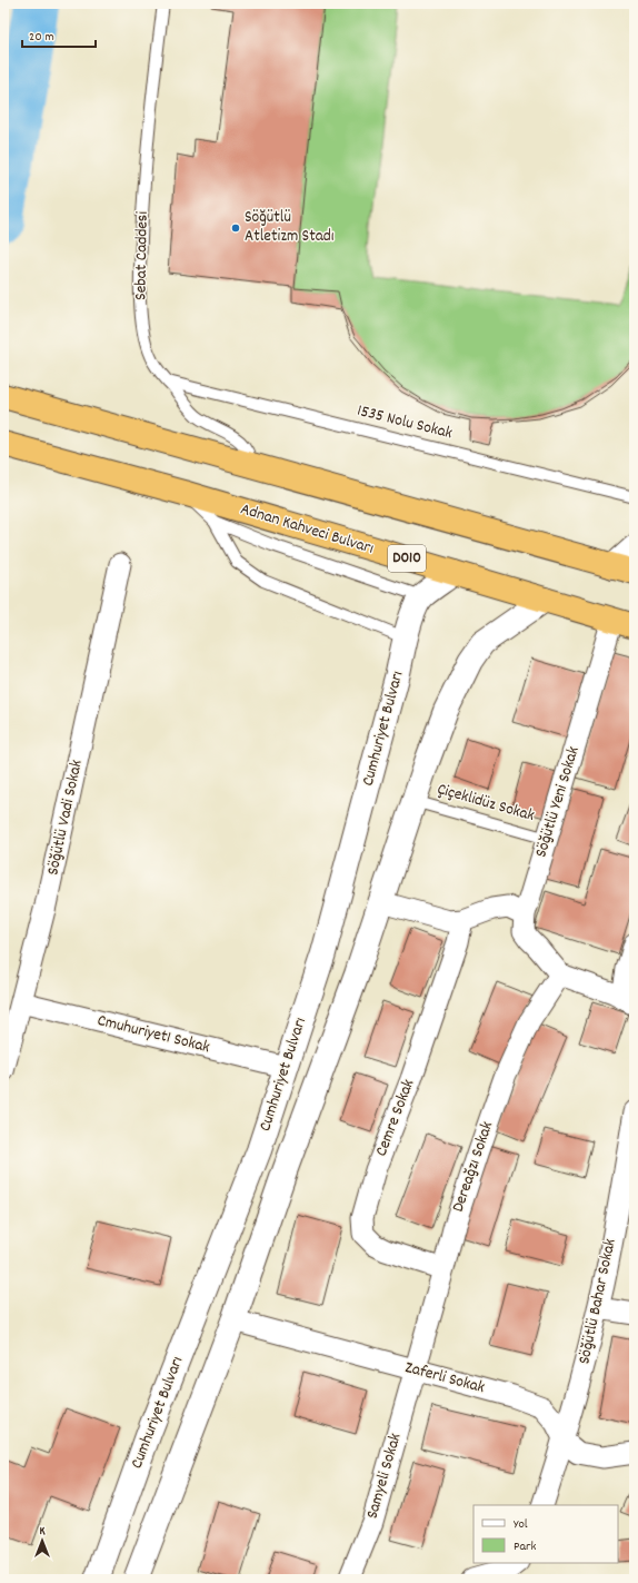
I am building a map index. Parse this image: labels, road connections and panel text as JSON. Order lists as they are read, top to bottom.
{
  "streets": {
    "highway": ["Adnan Kahveci Bulvarı", "D010"],
    "street": [
      "Cumhuriyet Bulvarı",
      "Söğütlü Yeni Sokak",
      "Söğütlü Vadi Sokak",
      "Cmuhuriyet1 Sokak",
      "Cemre Sokak",
      "Dereağzı Sokak",
      "Söğütlü Bahar Sokak",
      "Zaferli Sokak",
      "Samyeli Sokak"
    ],
    "lane": ["Sebat Caddesi", "1535 Nolu Sokak", "Çiçeklidüz Sokak"]
  },
  "crossings": [
    ["Sebat Caddesi", "1535 Nolu Sokak"],
    ["Adnan Kahveci Bulvarı", "Cumhuriyet Bulvarı"],
    ["Adnan Kahveci Bulvarı", "Söğütlü Yeni Sokak"],
    ["Cumhuriyet Bulvarı", "Çiçeklidüz Sokak"],
    ["Cumhuriyet Bulvarı", "Cmuhuriyet1 Sokak"],
    ["Cumhuriyet Bulvarı", "Zaferli Sokak"],
    ["Söğütlü Yeni Sokak", "Çiçeklidüz Sokak"],
    ["Söğütlü Yeni Sokak", "Dereağzı Sokak"],
    ["Söğütlü Vadi Sokak", "Cmuhuriyet1 Sokak"],
    ["Cemre Sokak", "Dereağzı Sokak"],
    ["Dereağzı Sokak", "Zaferli Sokak"],
    ["Dereağzı Sokak", "Samyeli Sokak"],
    ["Söğütlü Bahar Sokak", "Zaferli Sokak"],
    ["Zaferli Sokak", "Samyeli Sokak"]
  ],
  "places": ["Söğütlü Atletizm Stadı"],
  "legend": ["Yol", "Park"],
  "scale_bar": "20 m",
  "north": "top"
}
